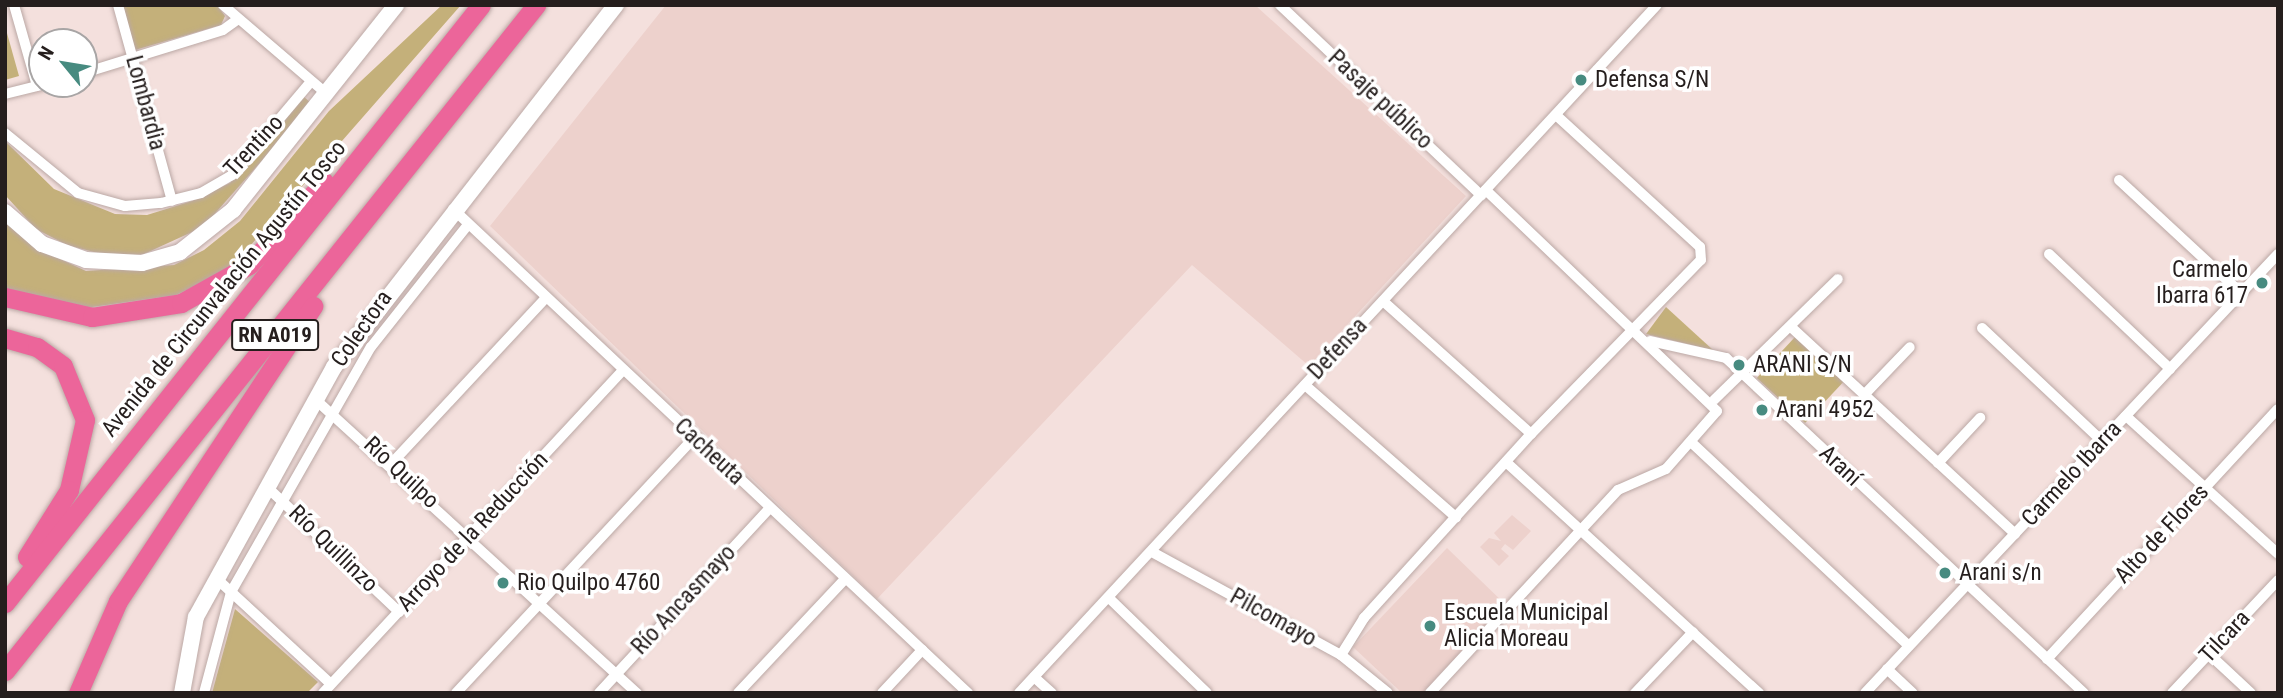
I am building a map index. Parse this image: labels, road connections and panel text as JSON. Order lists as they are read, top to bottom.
{
  "streets": {
    "highway": ["Avenida de Circunvalación Agustín Tosco", "RN A019"],
    "street": [
      "Pasaje público",
      "Lombardia",
      "Trentino",
      "Colectora",
      "Defensa",
      "Cacheuta",
      "Araní",
      "Río Quilpo",
      "Carmelo Ibarra",
      "Arroyo de la Reducción",
      "Alto de Flores",
      "Río Quillinzo",
      "Río Ancasmayo",
      "Pilcomayo",
      "Tilcara"
    ]
  },
  "crossings": [
    ["Pasaje público", "Defensa"],
    ["Lombardia", "Trentino"],
    ["Colectora", "Cacheuta"],
    ["Colectora", "Río Quilpo"],
    ["Colectora", "Río Quillinzo"],
    ["Defensa", "Pilcomayo"],
    ["Cacheuta", "Arroyo de la Reducción"],
    ["Cacheuta", "Río Ancasmayo"],
    ["Araní", "Carmelo Ibarra"],
    ["Araní", "Alto de Flores"],
    ["Río Quilpo", "Arroyo de la Reducción"],
    ["Río Quilpo", "Río Ancasmayo"],
    ["Arroyo de la Reducción", "Río Quillinzo"]
  ],
  "places": [
    "Defensa S/N",
    "Carmelo Ibarra 617",
    "ARANI S/N",
    "Arani 4952",
    "Arani s/n",
    "Rio Quilpo 4760",
    "Escuela Municipal Alicia Moreau"
  ],
  "north": "top left"
}
